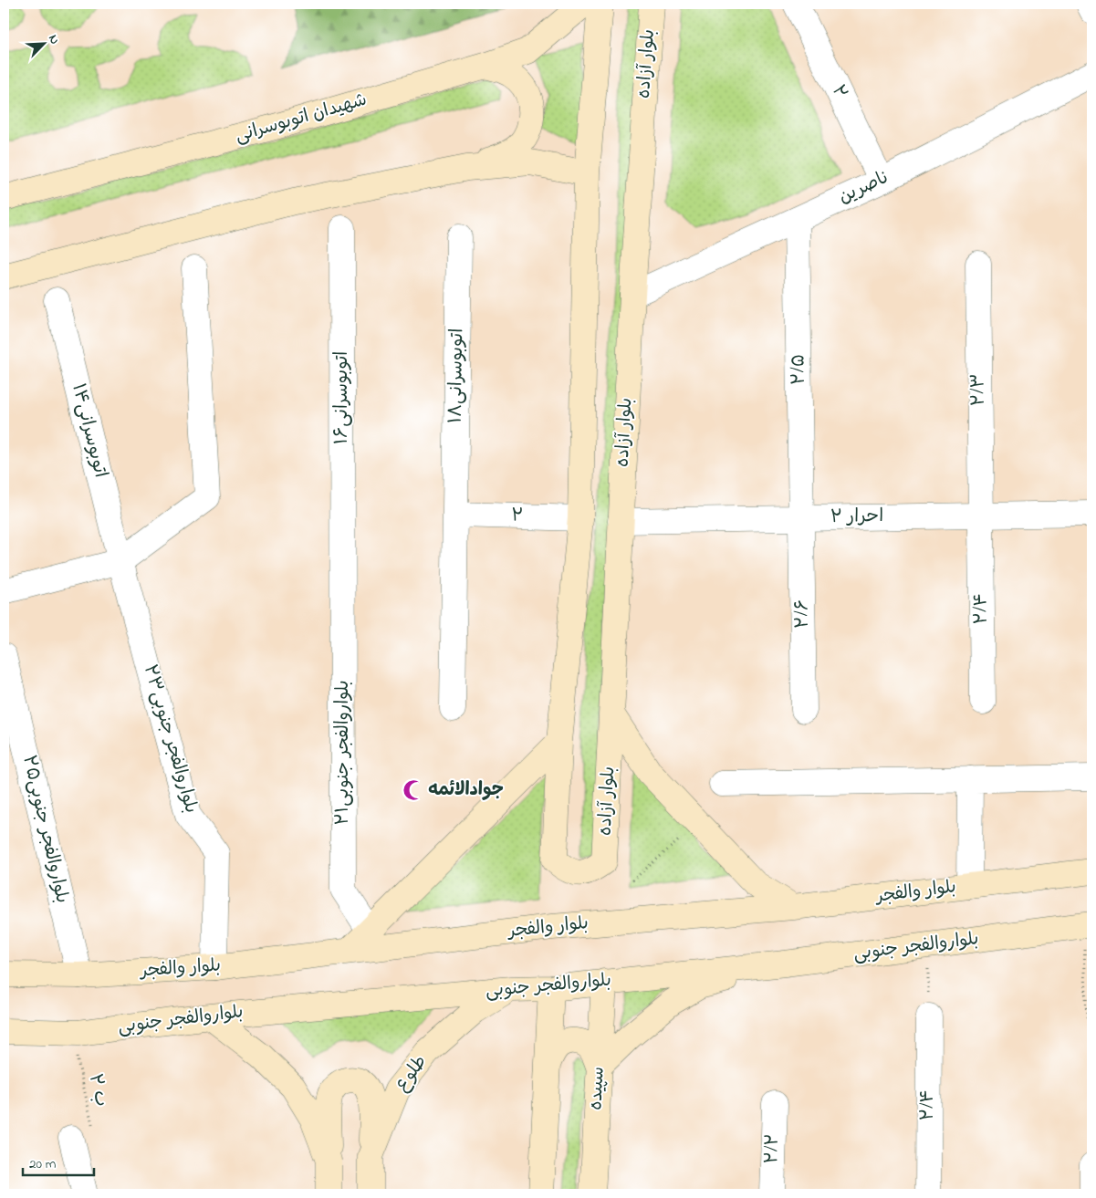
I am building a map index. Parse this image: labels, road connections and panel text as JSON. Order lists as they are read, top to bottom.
{
  "streets": {
    "main road": [
      "بلوار آزاده",
      "شهیدان اتوبوسرانی",
      "بلوار والفجر",
      "بلواروالفجر جنوبی",
      "طلوع",
      "سپیده"
    ],
    "street": [
      "۲",
      "ناصرین",
      "۲/۵",
      "اتوبوسرانی۱۸",
      "۲/۳",
      "اتوبوسرانی۱۶",
      "اتوبوسرانی۱۴",
      "۲ احرار",
      "۲/۴",
      "۲/۶",
      "بلواروالفجر جنوبی۲۳",
      "بلواروالفجر جنوبی۲۱",
      "بلواروالفجر جنوبی۲۵",
      "۲/۲"
    ],
    "path": ["۲ ب"]
  },
  "crossings": [
    ["بلوار آزاده", "ناصرین"],
    ["بلوار آزاده", "۲ احرار"],
    ["۲", "ناصرین"],
    ["۲", "اتوبوسرانی۱۸"],
    ["ناصرین", "۲/۵"],
    ["۲/۵", "۲ احرار"],
    ["۲/۵", "۲/۶"],
    ["۲/۳", "۲ احرار"],
    ["۲/۳", "۲/۴"],
    ["اتوبوسرانی۱۶", "بلواروالفجر جنوبی۲۱"],
    ["اتوبوسرانی۱۴", "بلواروالفجر جنوبی۲۳"],
    ["۲ احرار", "۲/۴"],
    ["۲ احرار", "۲/۶"],
    ["بلواروالفجر جنوبی۲۳", "بلوار والفجر"],
    ["بلواروالفجر جنوبی۲۵", "بلوار والفجر"],
    ["بلواروالفجر جنوبی", "طلوع"],
    ["بلواروالفجر جنوبی", "سپیده"],
    ["بلواروالفجر جنوبی", "۲ ب"]
  ],
  "places": {
    "mosque": ["جوادالائمه"]
  },
  "scale_bar": "20 m",
  "north": "top right"
}
